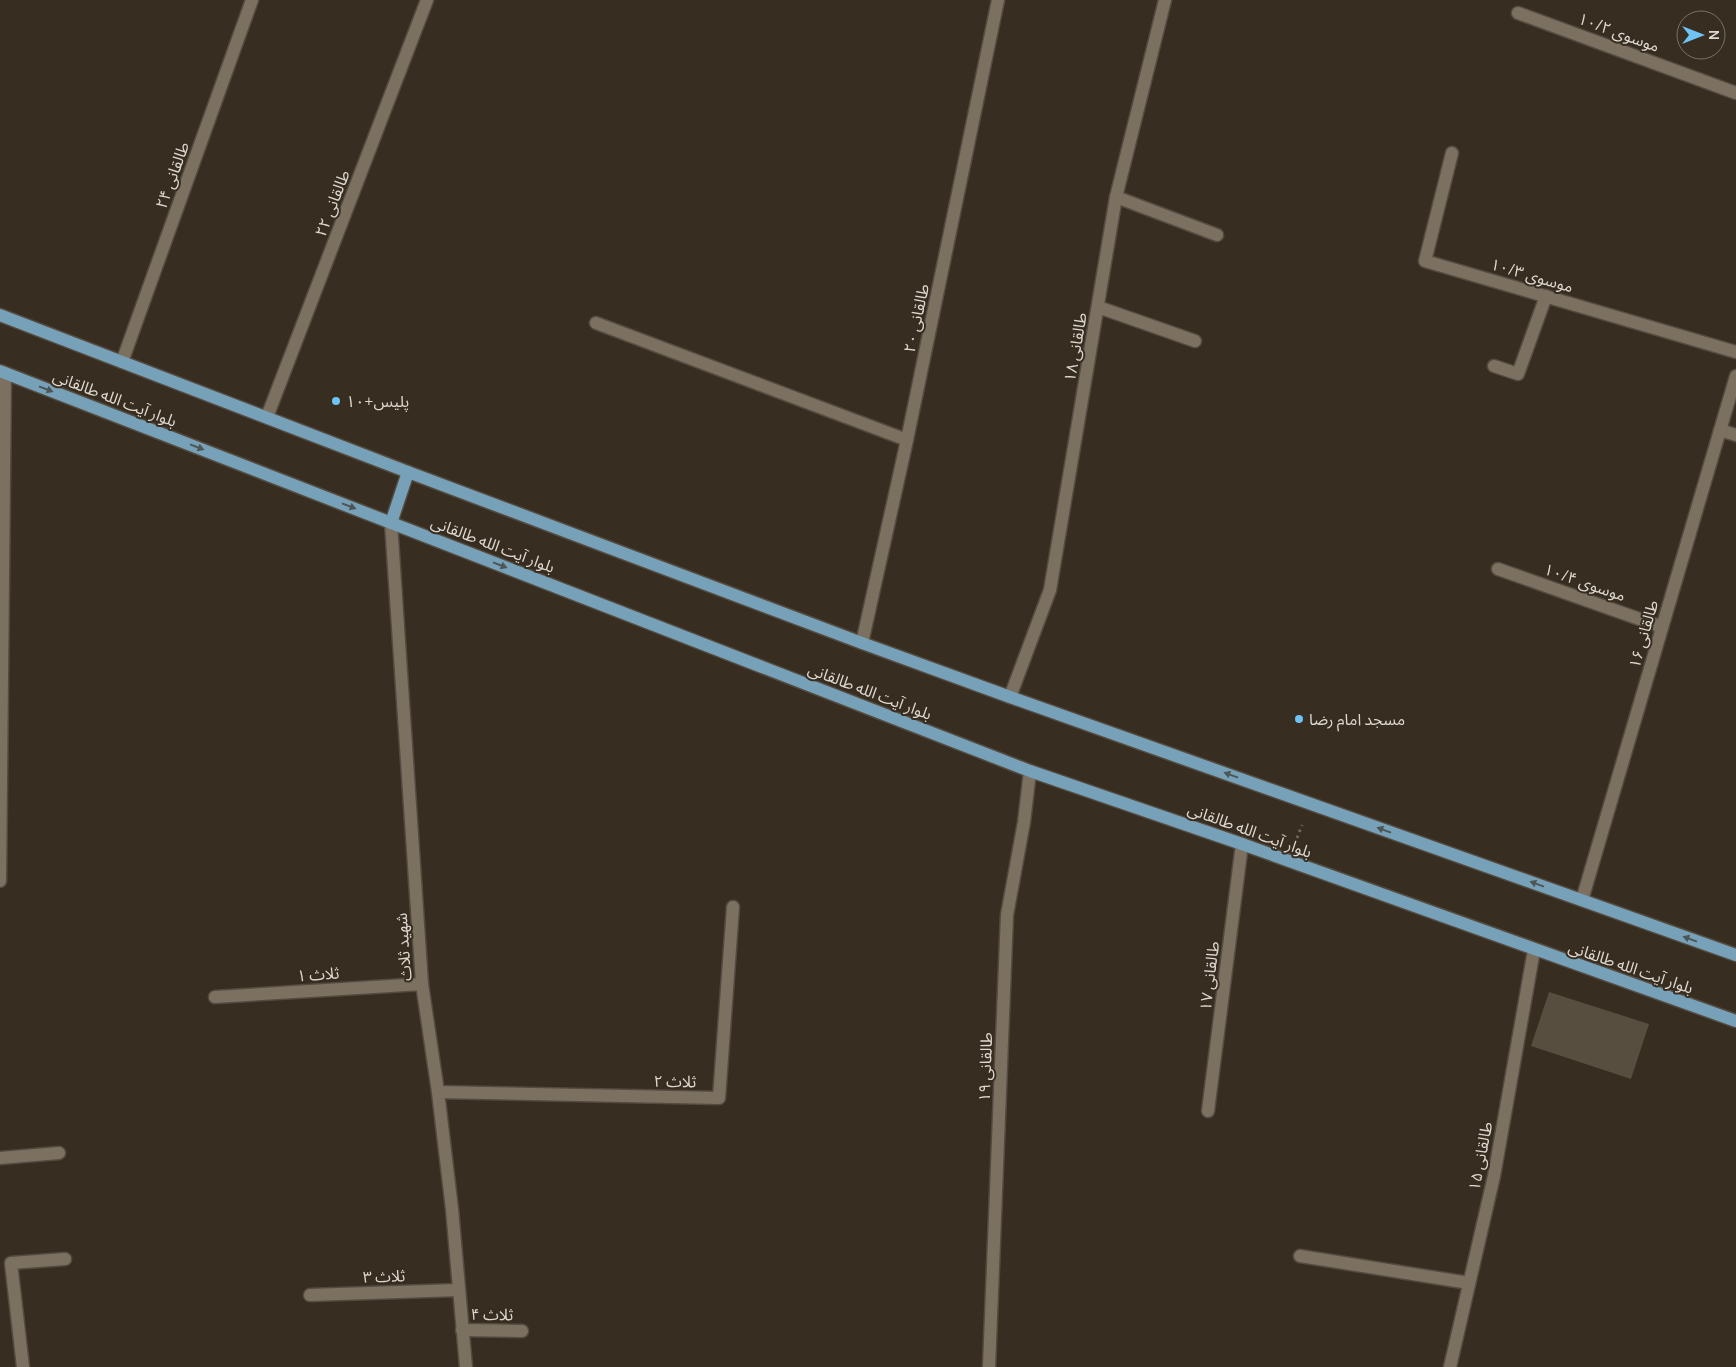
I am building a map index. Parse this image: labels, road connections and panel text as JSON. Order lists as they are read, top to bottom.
{
  "streets": {
    "main road": ["بلوار آیت الله طالقانی"],
    "street": [
      "موسوی ۱۰/۲",
      "طالقانی ۲۴",
      "طالقانی ۲۲",
      "موسوی ۱۰/۳",
      "طالقانی ۲۰",
      "طالقانی ۱۸",
      "موسوی ۱۰/۴",
      "طالقانی ۱۶",
      "شهید ثلاث",
      "ثلاث ۱",
      "طالقانی ۱۷",
      "طالقانی ۱۹",
      "ثلاث ۲",
      "طالقانی ۱۵",
      "ثلاث ۳",
      "ثلاث ۴"
    ]
  },
  "crossings": [
    ["بلوار آیت الله طالقانی", "شهید ثلاث"],
    ["بلوار آیت الله طالقانی", "طالقانی ۱۷"],
    ["بلوار آیت الله طالقانی", "طالقانی ۱۹"],
    ["بلوار آیت الله طالقانی", "طالقانی ۱۵"],
    ["موسوی ۱۰/۴", "طالقانی ۱۶"],
    ["شهید ثلاث", "ثلاث ۱"],
    ["شهید ثلاث", "ثلاث ۲"],
    ["شهید ثلاث", "ثلاث ۳"],
    ["شهید ثلاث", "ثلاث ۴"]
  ],
  "places": ["پلیس+۱۰", "مسجد امام رضا"],
  "north": "right"
}
